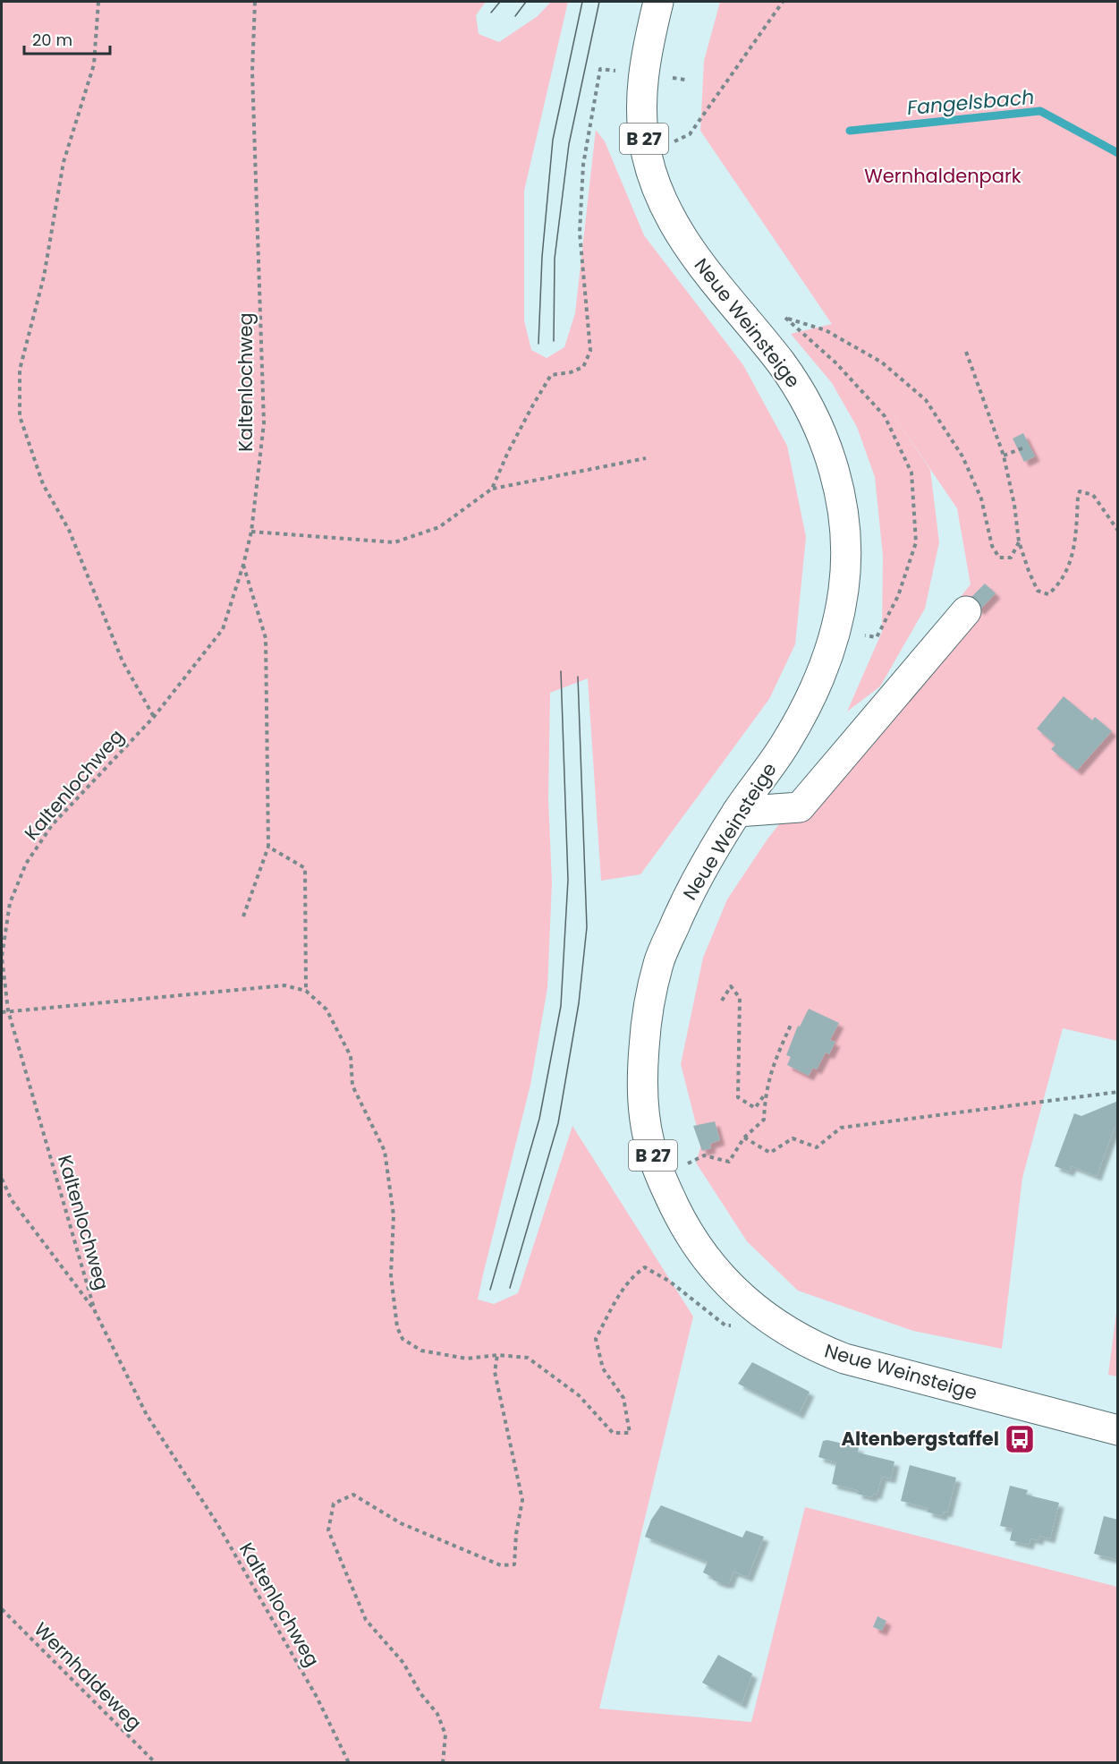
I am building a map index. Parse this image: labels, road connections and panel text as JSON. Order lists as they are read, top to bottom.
{
  "streets": {
    "main road": ["B 27", "Neue Weinsteige"],
    "path": ["Kaltenlochweg", "Wernhaldeweg"]
  },
  "water": ["Fangelsbach"],
  "parks": ["Wernhaldenpark"],
  "places": {
    "bus stop": ["Altenbergstaffel"]
  },
  "scale_bar": "20 m"
}
